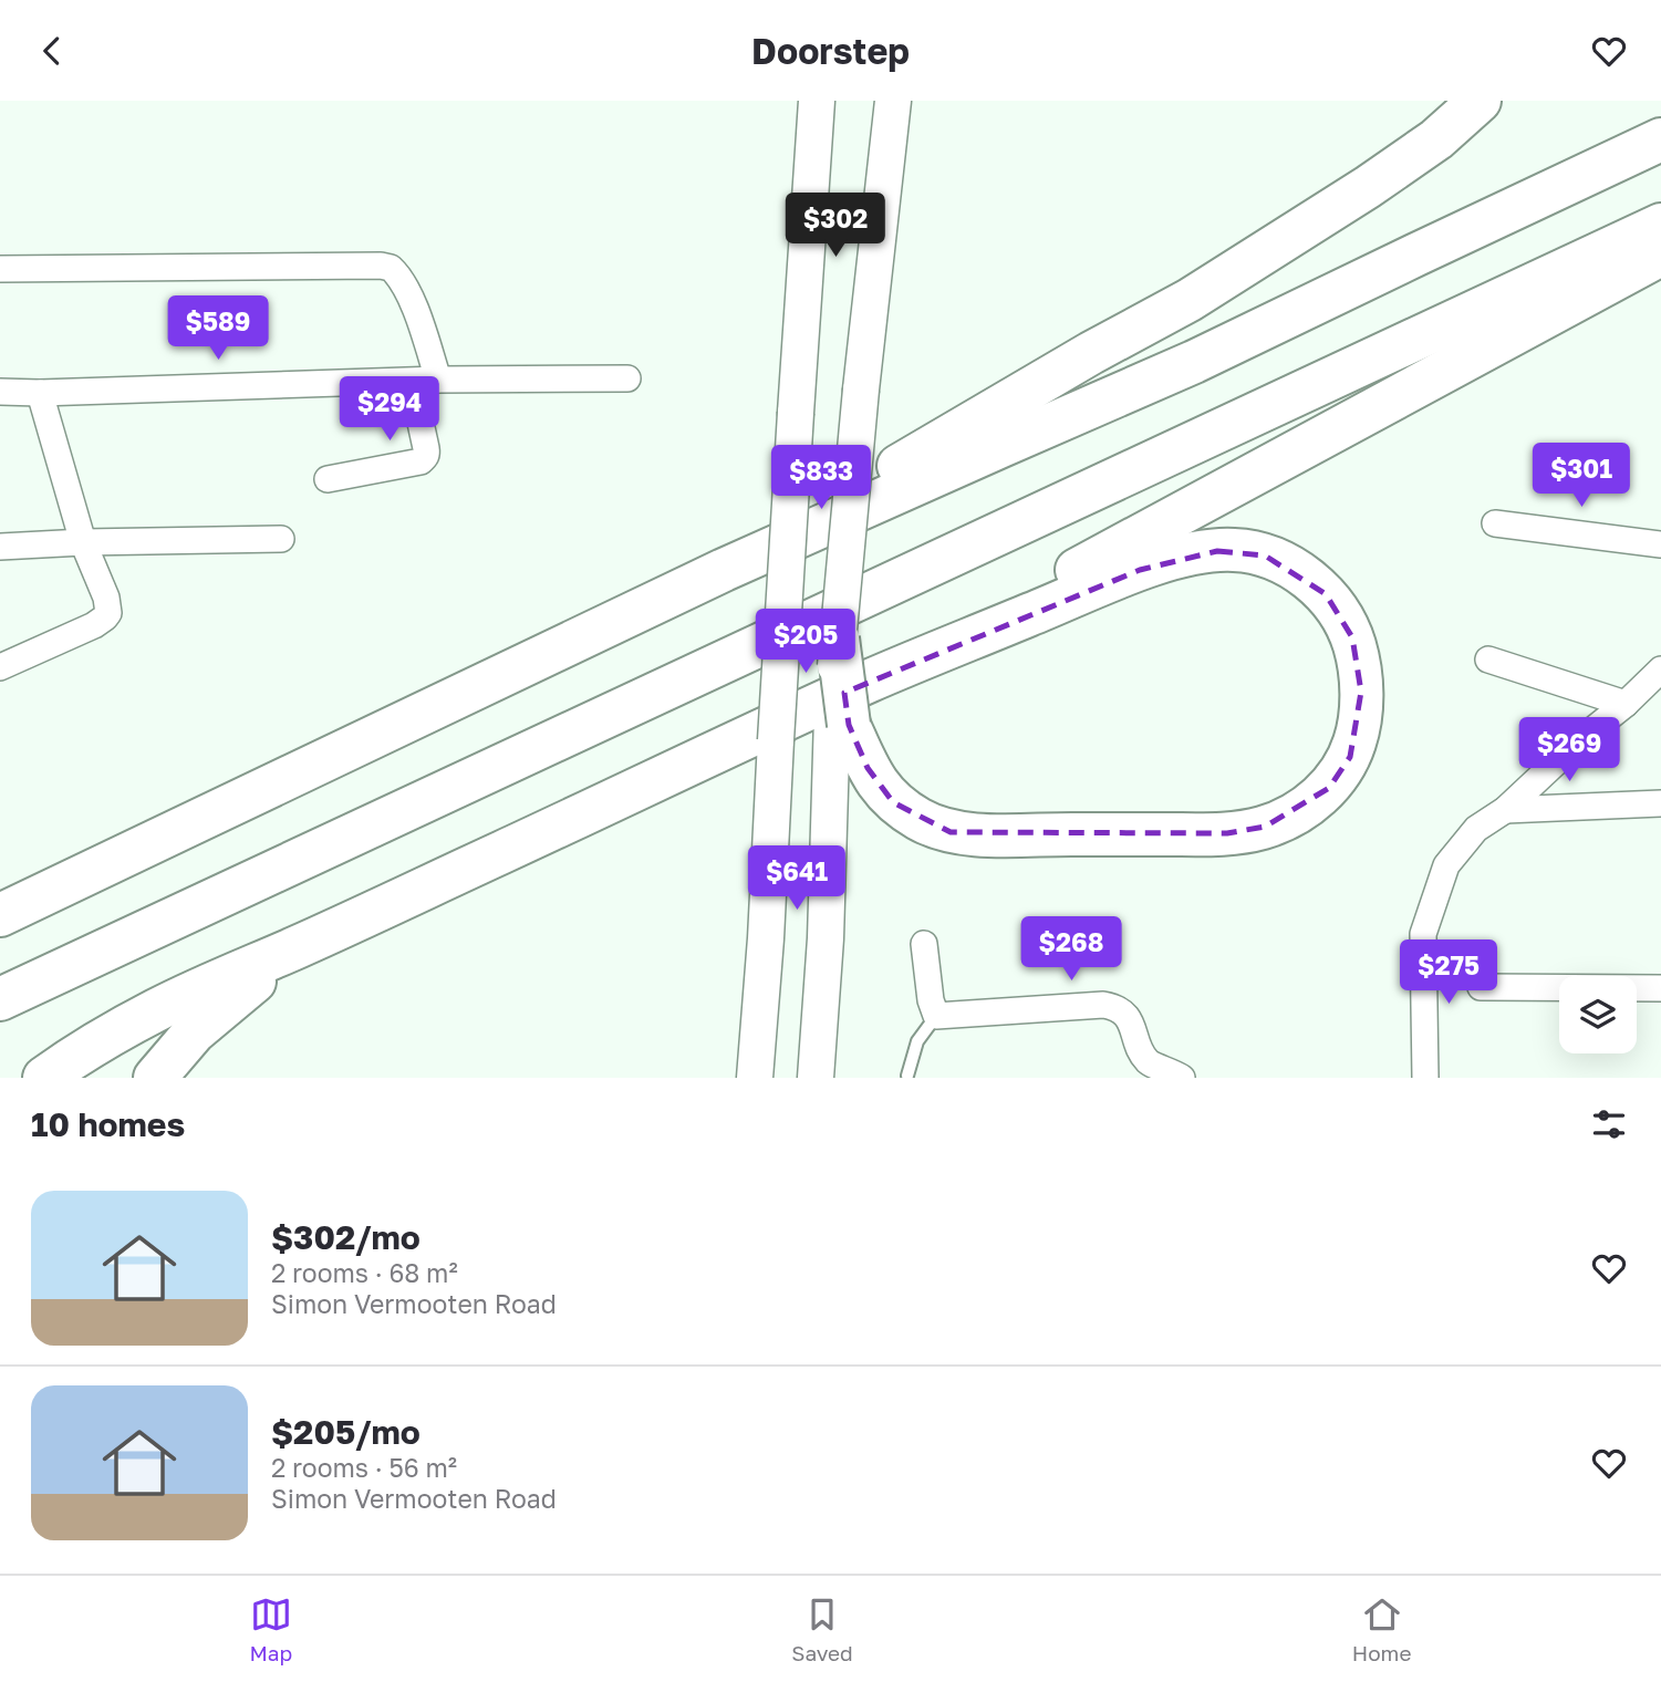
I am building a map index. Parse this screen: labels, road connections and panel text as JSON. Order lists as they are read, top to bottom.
{
  "page": {
    "header": "Doorstep",
    "price": [
      "$302",
      "$589",
      "$294",
      "$301",
      "$833",
      "$205",
      "$269",
      "$641",
      "$268",
      "$275"
    ],
    "heading": "10 homes",
    "list": [
      {
        "name": "$302/mo",
        "note": "2 rooms · 68 m² · Simon Vermooten Road"
      },
      {
        "name": "$205/mo",
        "note": "2 rooms · 56 m² · Simon Vermooten Road"
      }
    ],
    "tabs": ["Map", "Saved", "Home"]
  }
}
